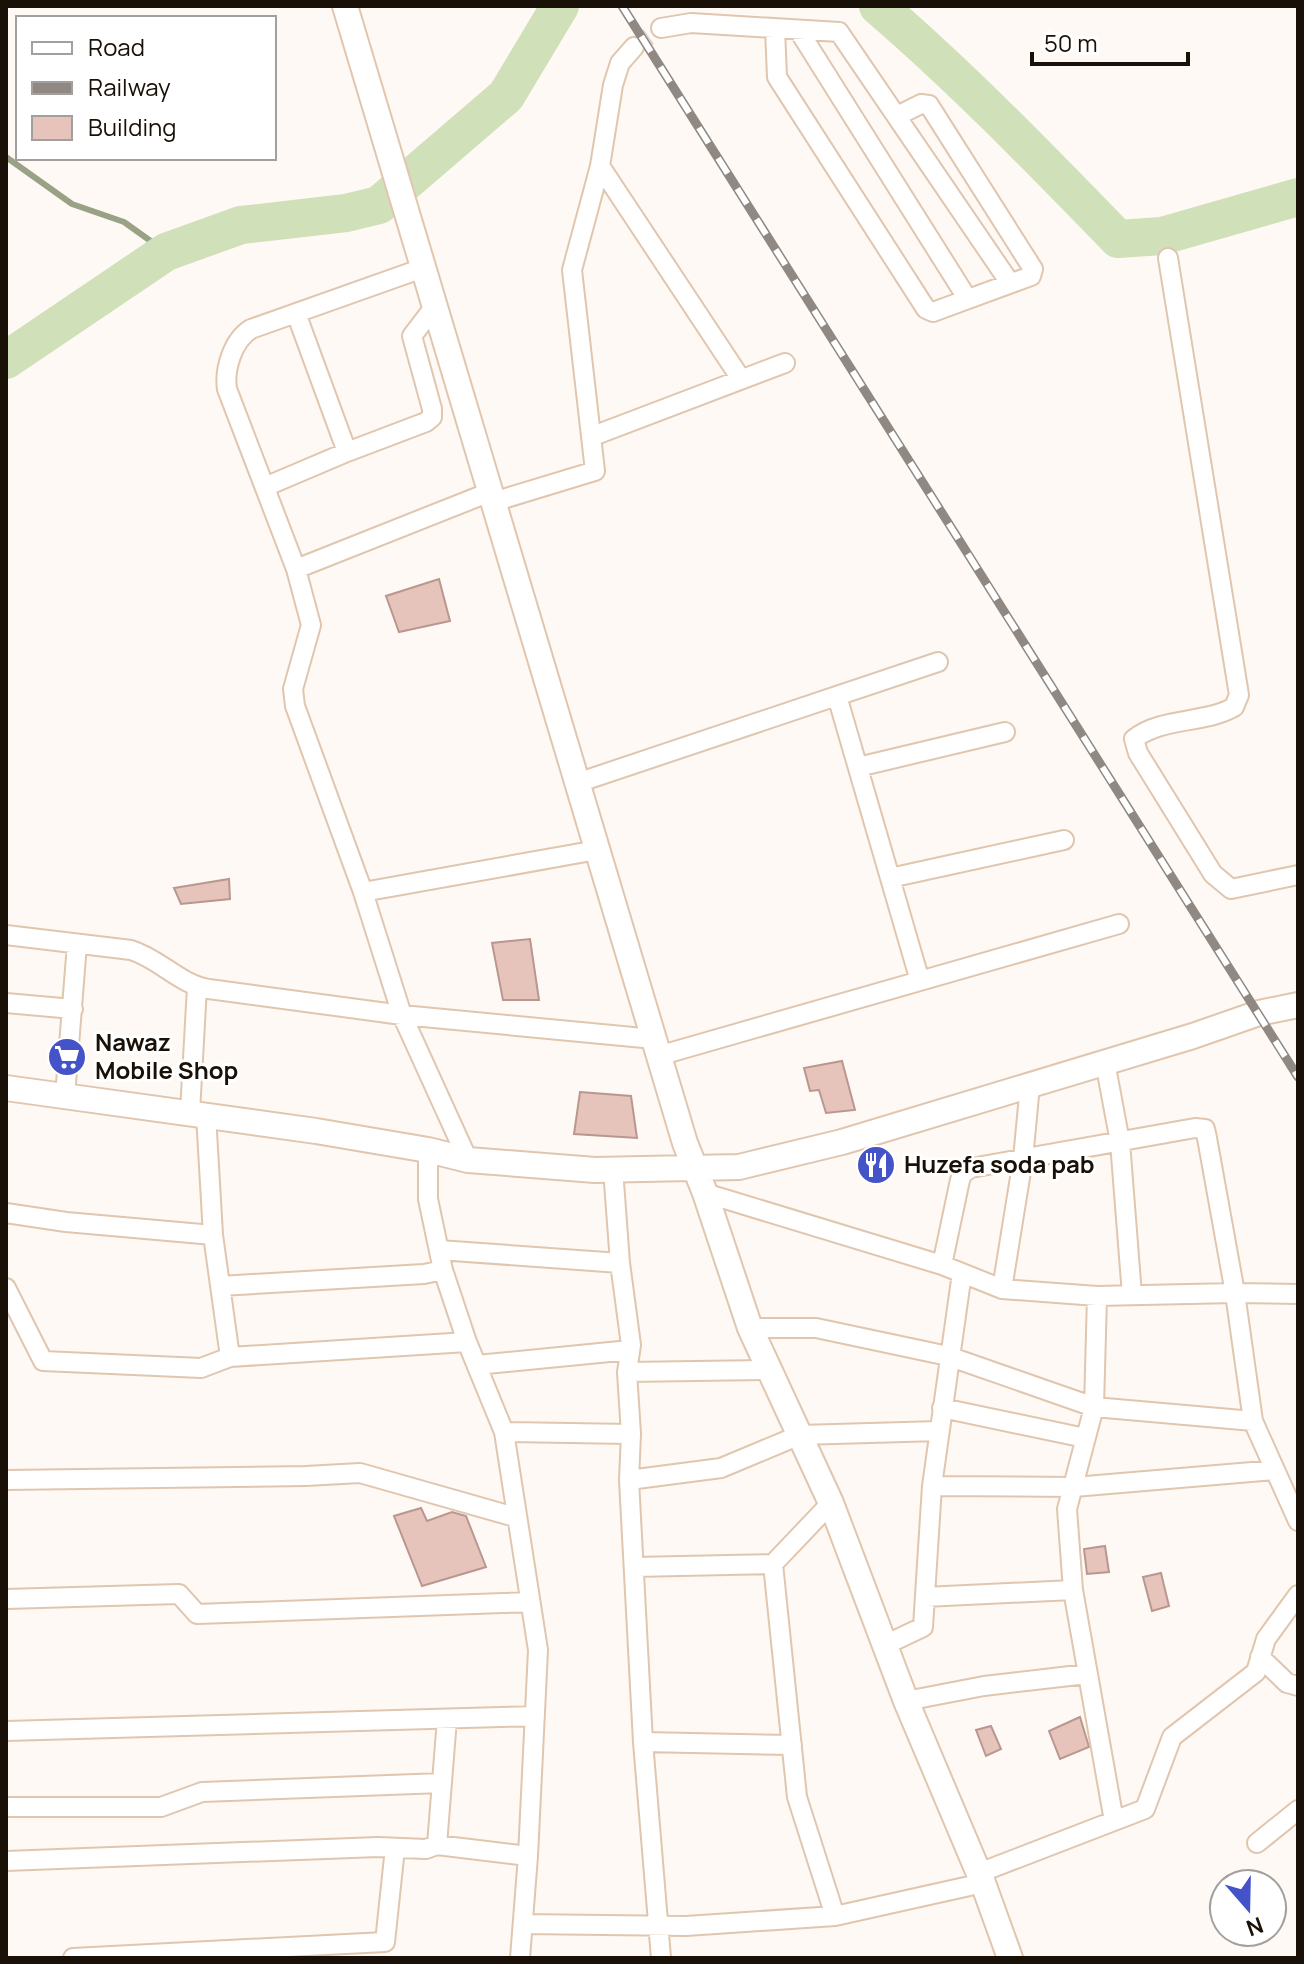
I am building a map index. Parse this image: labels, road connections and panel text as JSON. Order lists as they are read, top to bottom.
{
  "places": {
    "supermarket": ["Nawaz Mobile Shop"],
    "restaurant": ["Huzefa soda pab"]
  },
  "legend": ["Road", "Railway", "Building"],
  "scale_bar": "50 m",
  "north": "bottom"
}
